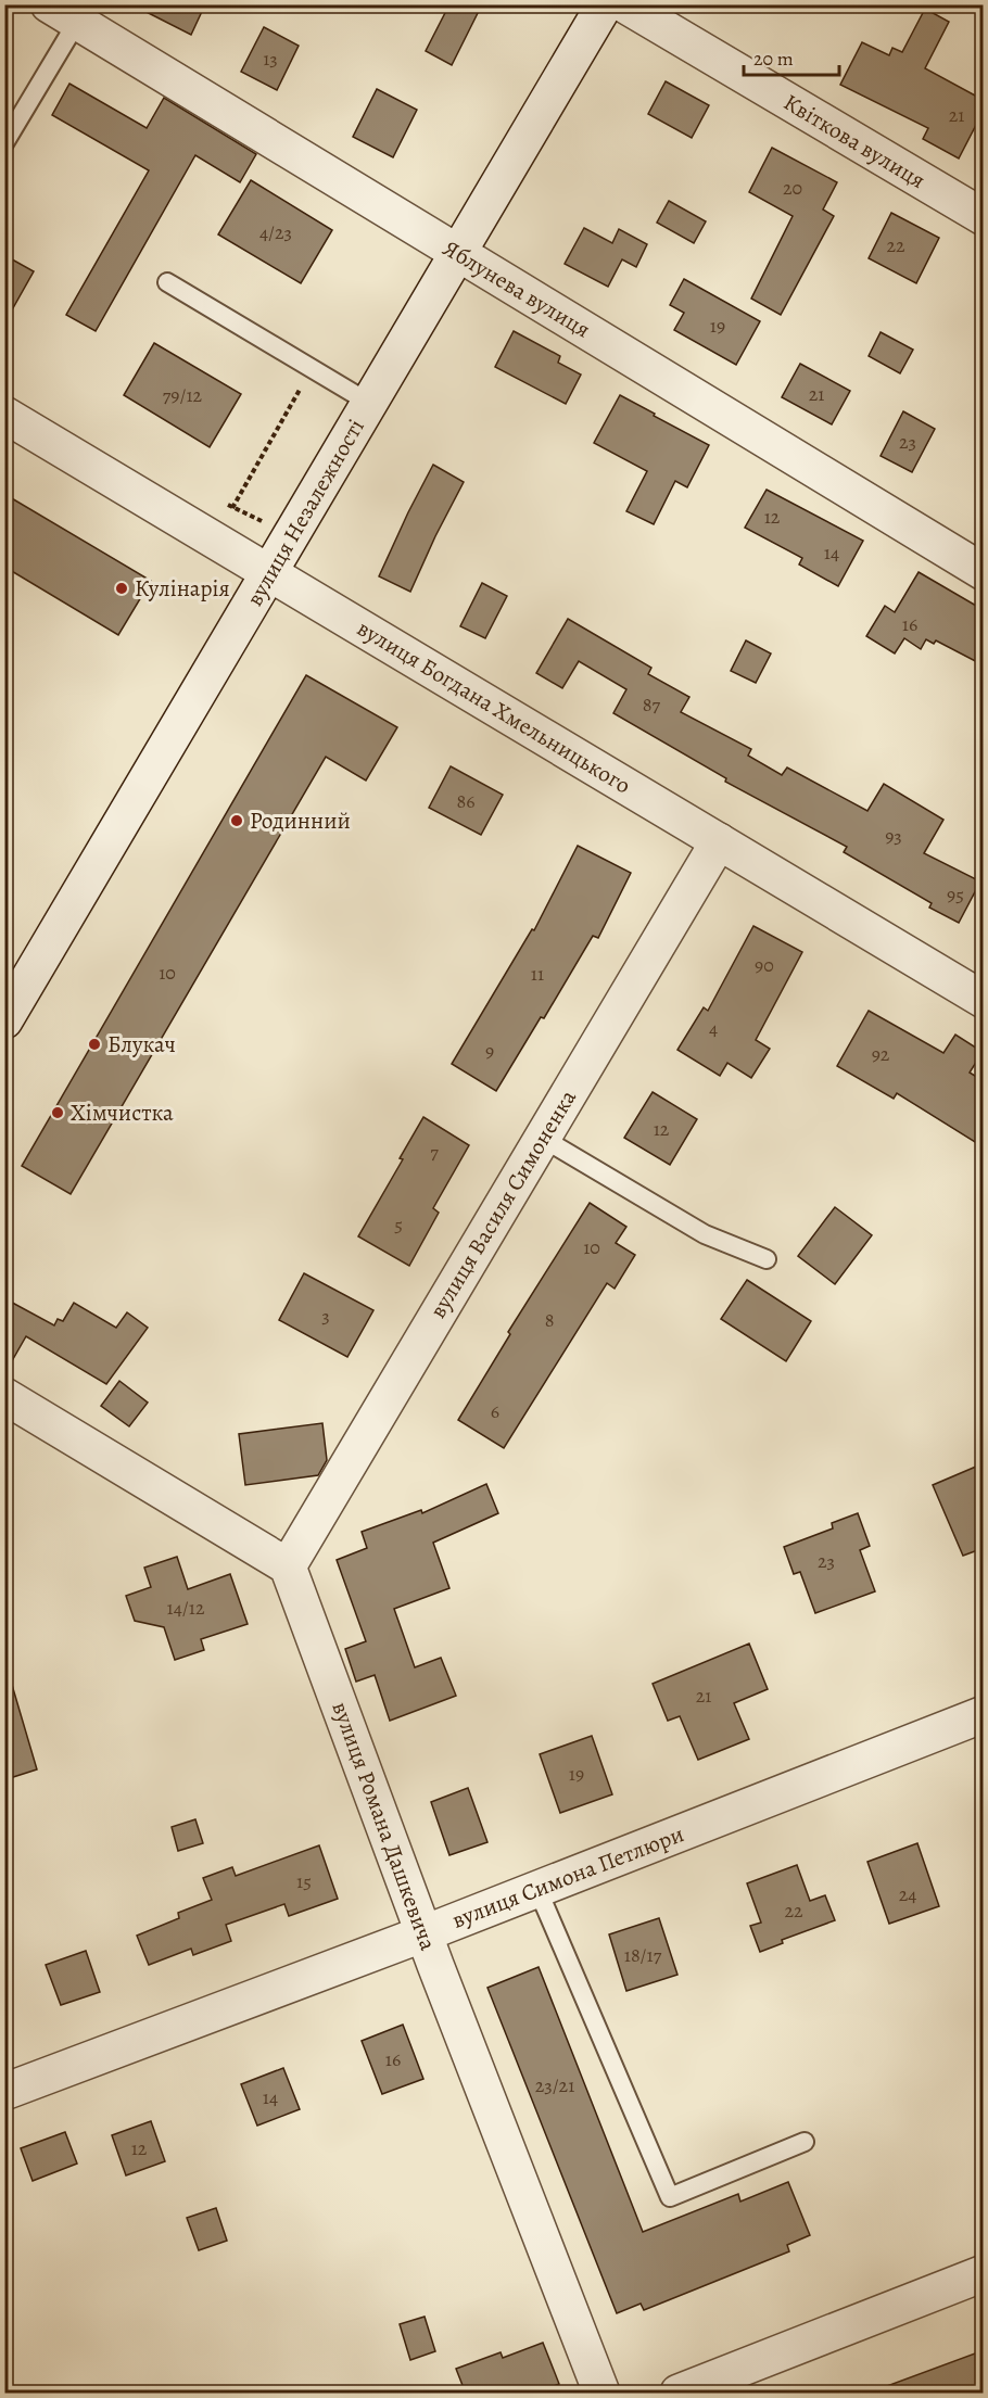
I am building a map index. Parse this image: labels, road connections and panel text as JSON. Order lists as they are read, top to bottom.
{
  "streets": {
    "street": [
      "Квіткова вулиця",
      "Яблунева вулиця",
      "вулиця Незалежності",
      "вулиця Богдана Хмельницького",
      "вулиця Василя Симоненка",
      "вулиця Романа Дашкевича",
      "вулиця Симона Петлюри"
    ]
  },
  "crossings": [
    ["Яблунева вулиця", "вулиця Незалежності"],
    ["вулиця Незалежності", "вулиця Богдана Хмельницького"],
    ["вулиця Богдана Хмельницького", "вулиця Василя Симоненка"],
    ["вулиця Василя Симоненка", "вулиця Романа Дашкевича"],
    ["вулиця Романа Дашкевича", "вулиця Симона Петлюри"]
  ],
  "places": [
    "Кулінарія",
    "Родинний",
    "Блукач",
    "Хімчистка"
  ],
  "house_numbers": [
    "13",
    "21",
    "20",
    "4/23",
    "22",
    "19",
    "21",
    "79/12",
    "23",
    "12",
    "14",
    "16",
    "87",
    "86",
    "93",
    "95",
    "90",
    "10",
    "11",
    "4",
    "9",
    "92",
    "12",
    "7",
    "5",
    "10",
    "3",
    "8",
    "6",
    "23",
    "14/12",
    "21",
    "19",
    "15",
    "24",
    "22",
    "18/17",
    "16",
    "23/21",
    "14",
    "12"
  ],
  "scale_bar": "20 m"
}
